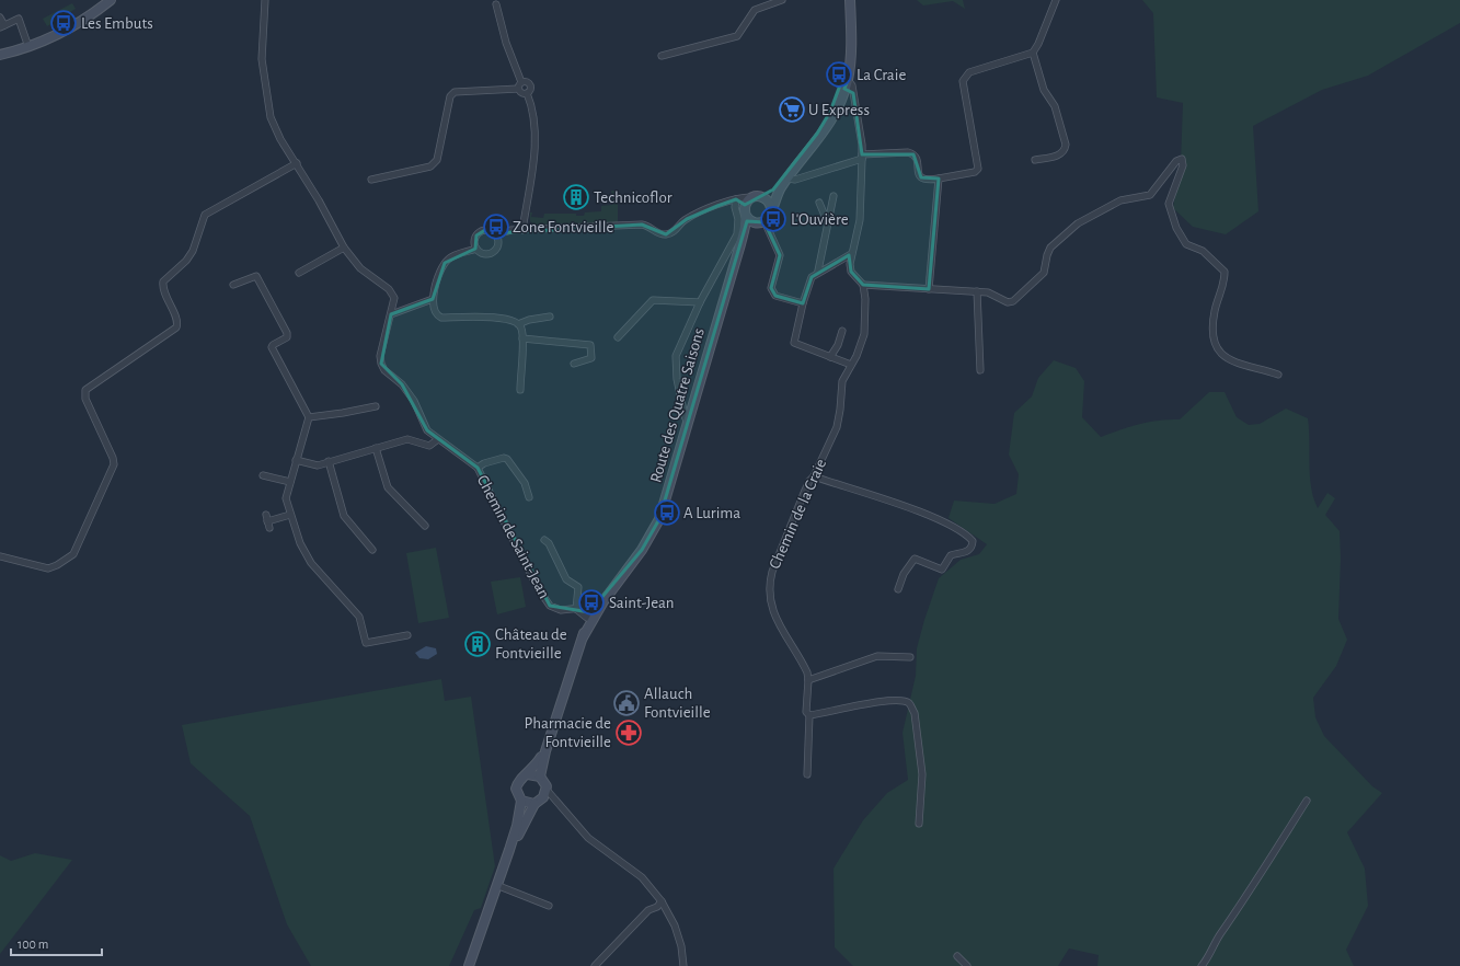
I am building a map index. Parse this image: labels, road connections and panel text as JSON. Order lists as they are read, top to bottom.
{
  "streets": {
    "main road": ["Route des Quatre Saisons"],
    "street": ["Chemin de la Craie", "Chemin de Saint-Jean"]
  },
  "crossings": [
    ["Route des Quatre Saisons", "Chemin de Saint-Jean"]
  ],
  "places": {
    "bus stop": [
      "Les Embuts",
      "La Craie",
      "L'Ouvière",
      "Zone Fontvieille",
      "A Lurima",
      "Saint-Jean"
    ],
    "supermarket": ["U Express"],
    "building": ["Technicoflor", "Château de Fontvieille"],
    "public building": ["Allauch Fontvieille"],
    "pharmacy": ["Pharmacie de Fontvieille"]
  },
  "scale_bar": "100 m"
}
